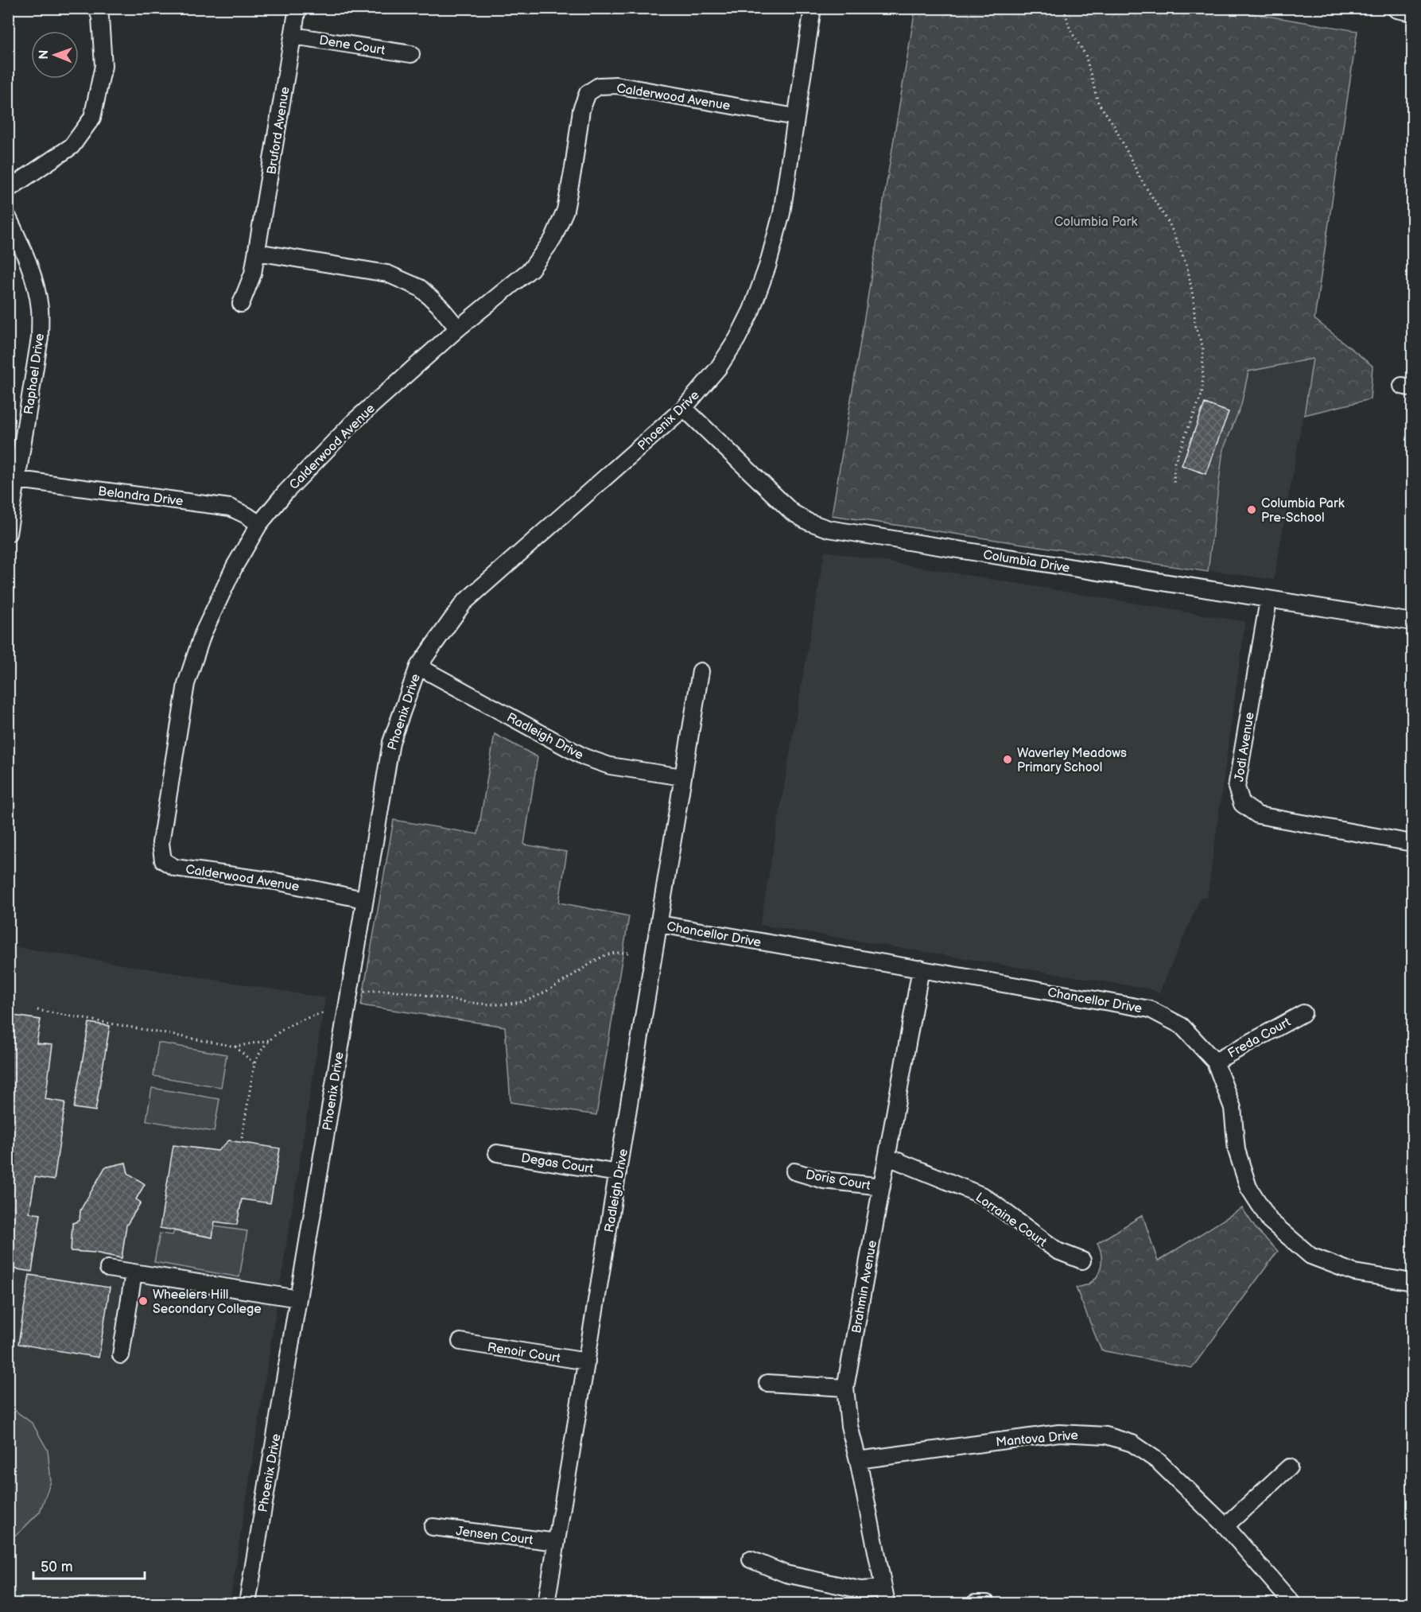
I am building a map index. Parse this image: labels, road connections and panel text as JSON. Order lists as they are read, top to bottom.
{
  "streets": {
    "street": [
      "Dene Court",
      "Calderwood Avenue",
      "Bruford Avenue",
      "Raphael Drive",
      "Phoenix Drive",
      "Belandra Drive",
      "Columbia Drive",
      "Radleigh Drive",
      "Jodi Avenue",
      "Chancellor Drive",
      "Freda Court",
      "Degas Court",
      "Doris Court",
      "Lorraine Court",
      "Brahmin Avenue",
      "Renoir Court",
      "Mantova Drive",
      "Jensen Court"
    ]
  },
  "crossings": [
    ["Dene Court", "Bruford Avenue"],
    ["Calderwood Avenue", "Phoenix Drive"],
    ["Calderwood Avenue", "Belandra Drive"],
    ["Raphael Drive", "Belandra Drive"],
    ["Phoenix Drive", "Columbia Drive"],
    ["Phoenix Drive", "Radleigh Drive"],
    ["Columbia Drive", "Jodi Avenue"],
    ["Radleigh Drive", "Chancellor Drive"],
    ["Radleigh Drive", "Degas Court"],
    ["Radleigh Drive", "Renoir Court"],
    ["Radleigh Drive", "Jensen Court"],
    ["Chancellor Drive", "Freda Court"],
    ["Chancellor Drive", "Brahmin Avenue"],
    ["Doris Court", "Brahmin Avenue"],
    ["Lorraine Court", "Brahmin Avenue"],
    ["Brahmin Avenue", "Mantova Drive"]
  ],
  "parks": ["Columbia Park"],
  "places": ["Columbia Park Pre-School", "Waverley Meadows Primary School", "Wheelers Hill Secondary College"],
  "scale_bar": "50 m",
  "north": "left"
}
